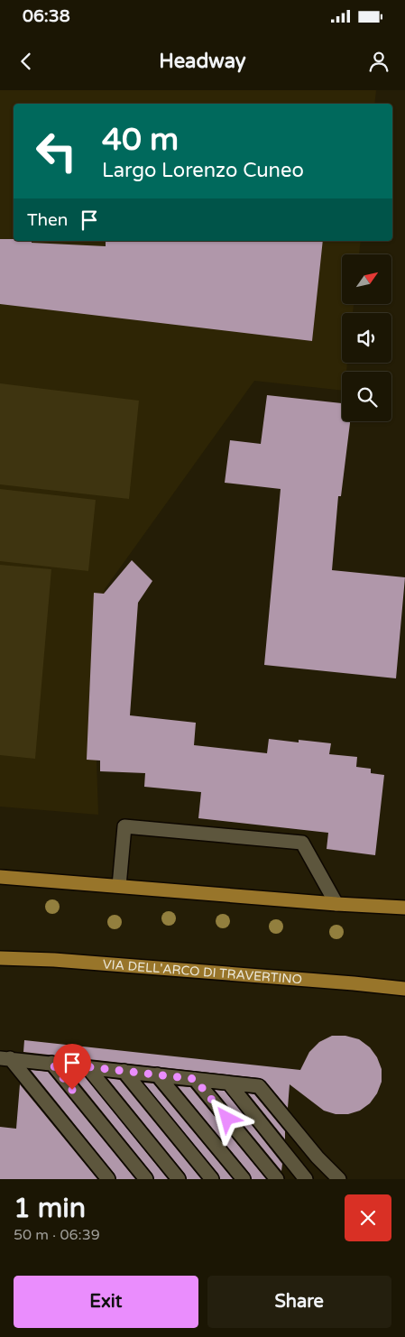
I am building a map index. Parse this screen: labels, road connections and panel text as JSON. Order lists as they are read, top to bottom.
{
  "streets": {
    "main road": ["VIA DELL'ARCO DI TRAVERTINO"]
  },
  "north": "top right",
  "page": {
    "status": "06:38",
    "header": "Headway",
    "turn": ["40 m", "Largo Lorenzo Cuneo"],
    "then": "Then",
    "heading": ["1 min", "50 m · 06:39"],
    "buttons": ["Exit", "Share"]
  }
}
